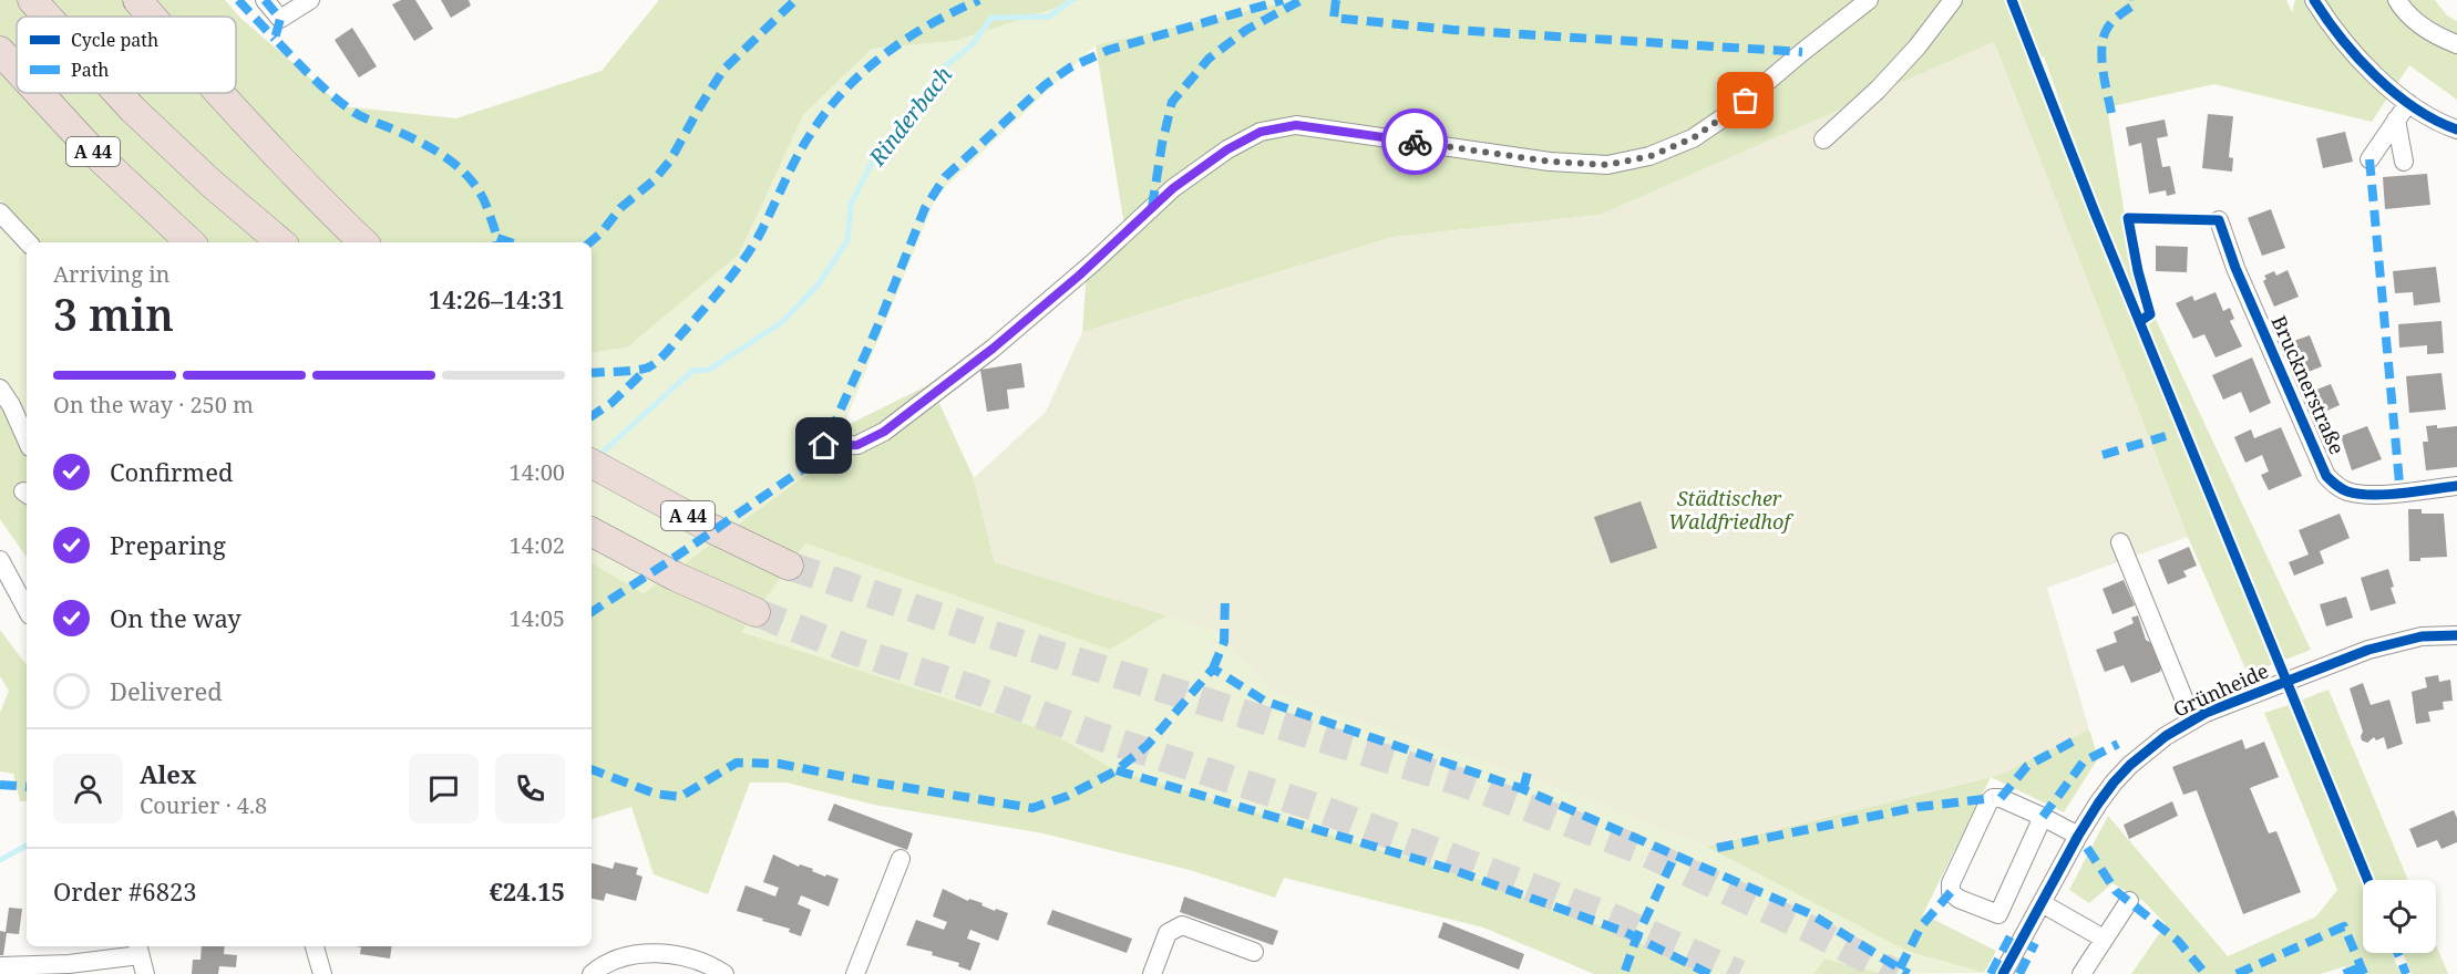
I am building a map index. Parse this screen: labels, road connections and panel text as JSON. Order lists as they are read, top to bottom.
{
  "streets": {
    "highway": ["A 44"],
    "street": ["Brucknerstraße", "Grünheide"]
  },
  "water": ["Rinderbach"],
  "parks": ["Städtischer Waldfriedhof"],
  "legend": ["Cycle path", "Path"],
  "page": {
    "heading": ["3 min", "Arriving in", "14:26–14:31"],
    "panel": [
      "Alex",
      "Courier · 4.8",
      "Order #6823",
      "€24.15"
    ],
    "bar": "On the way · 250 m",
    "list": [
      ["Confirmed", "14:00"],
      ["Preparing", "14:02"],
      ["On the way", "14:05"],
      "Delivered"
    ]
  }
}
